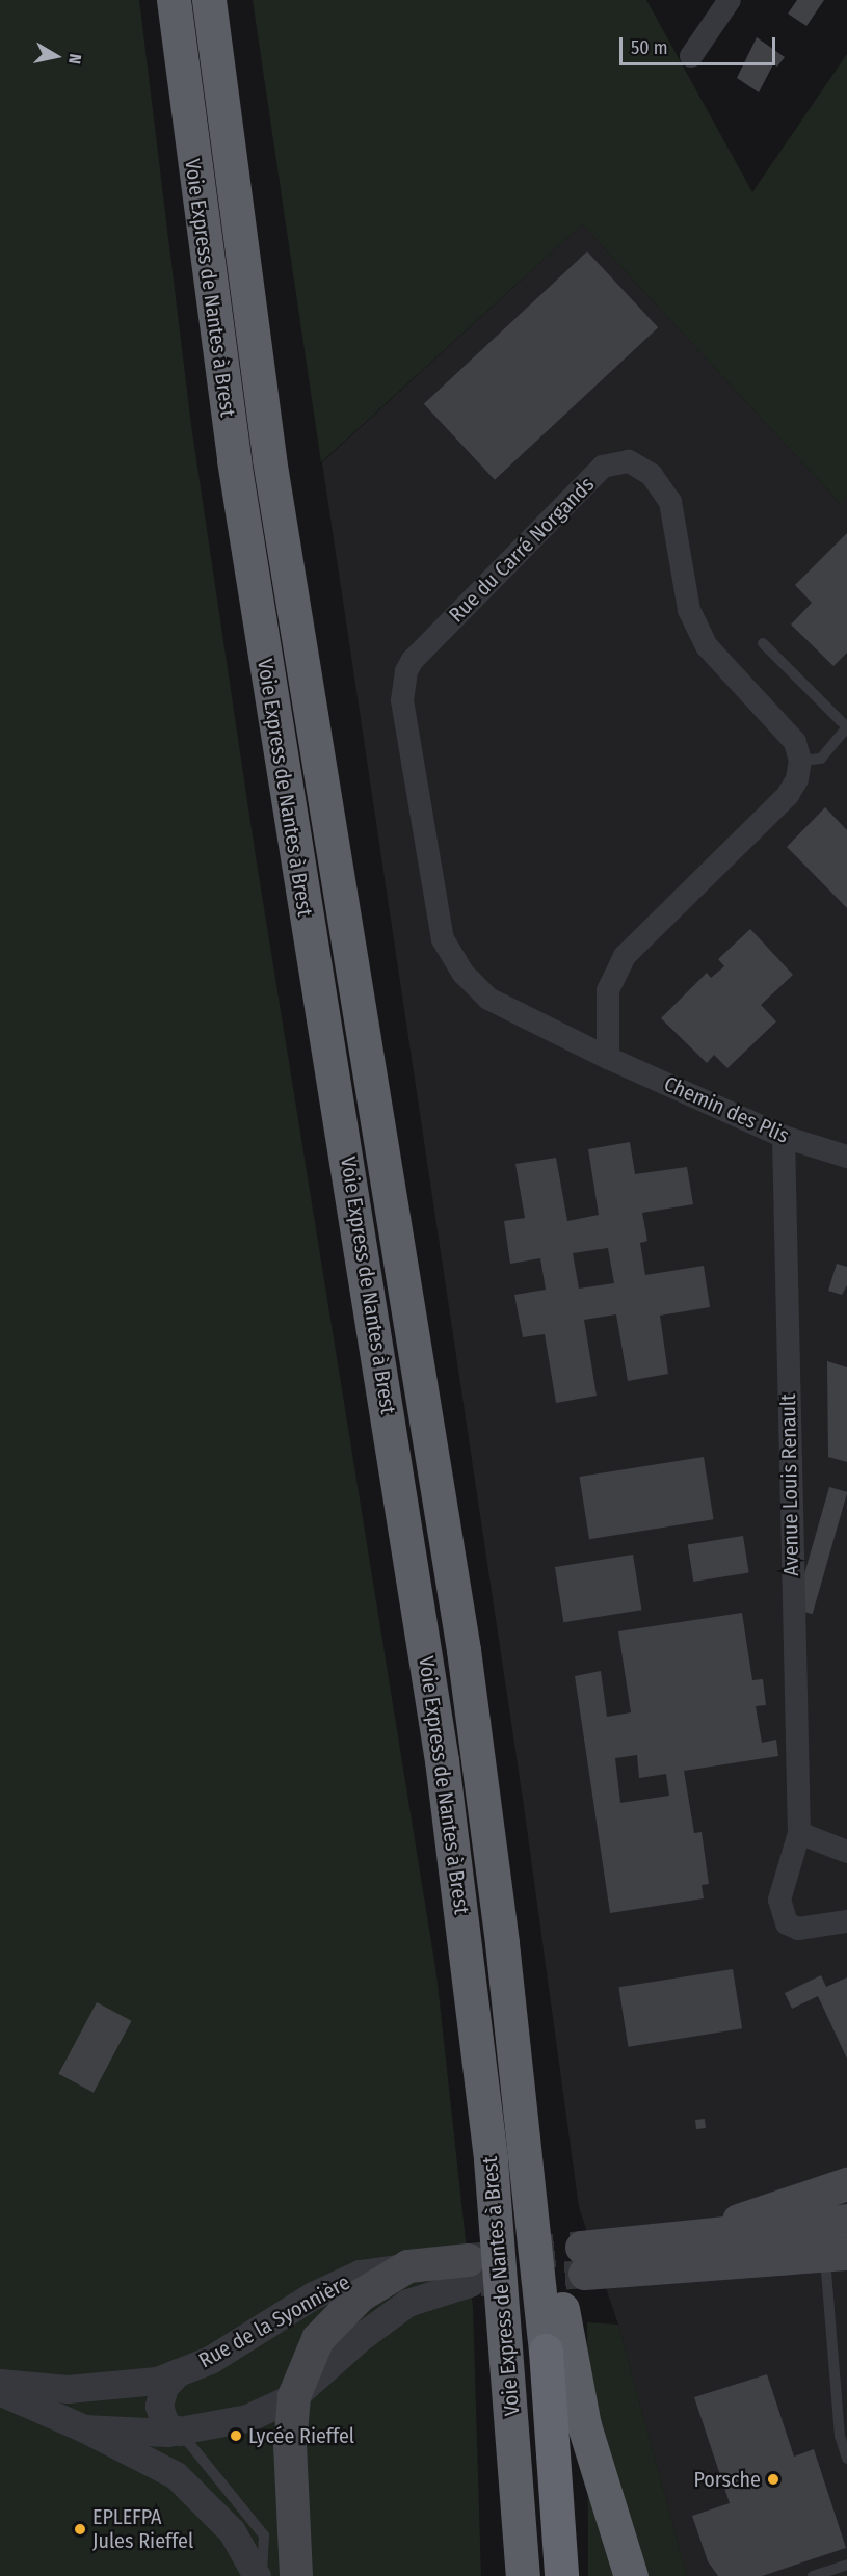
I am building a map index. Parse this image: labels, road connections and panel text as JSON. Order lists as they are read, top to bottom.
{
  "streets": {
    "highway": ["Voie Express de Nantes à Brest"],
    "street": [
      "Rue du Carré Norgands",
      "Chemin des Plis",
      "Avenue Louis Renault",
      "Rue de la Syonnière"
    ]
  },
  "crossings": [
    ["Rue du Carré Norgands", "Chemin des Plis"],
    ["Chemin des Plis", "Avenue Louis Renault"]
  ],
  "places": ["Lycée Rieffel", "Porsche", "EPLEFPA Jules Rieffel"],
  "scale_bar": "50 m",
  "north": "right"
}
